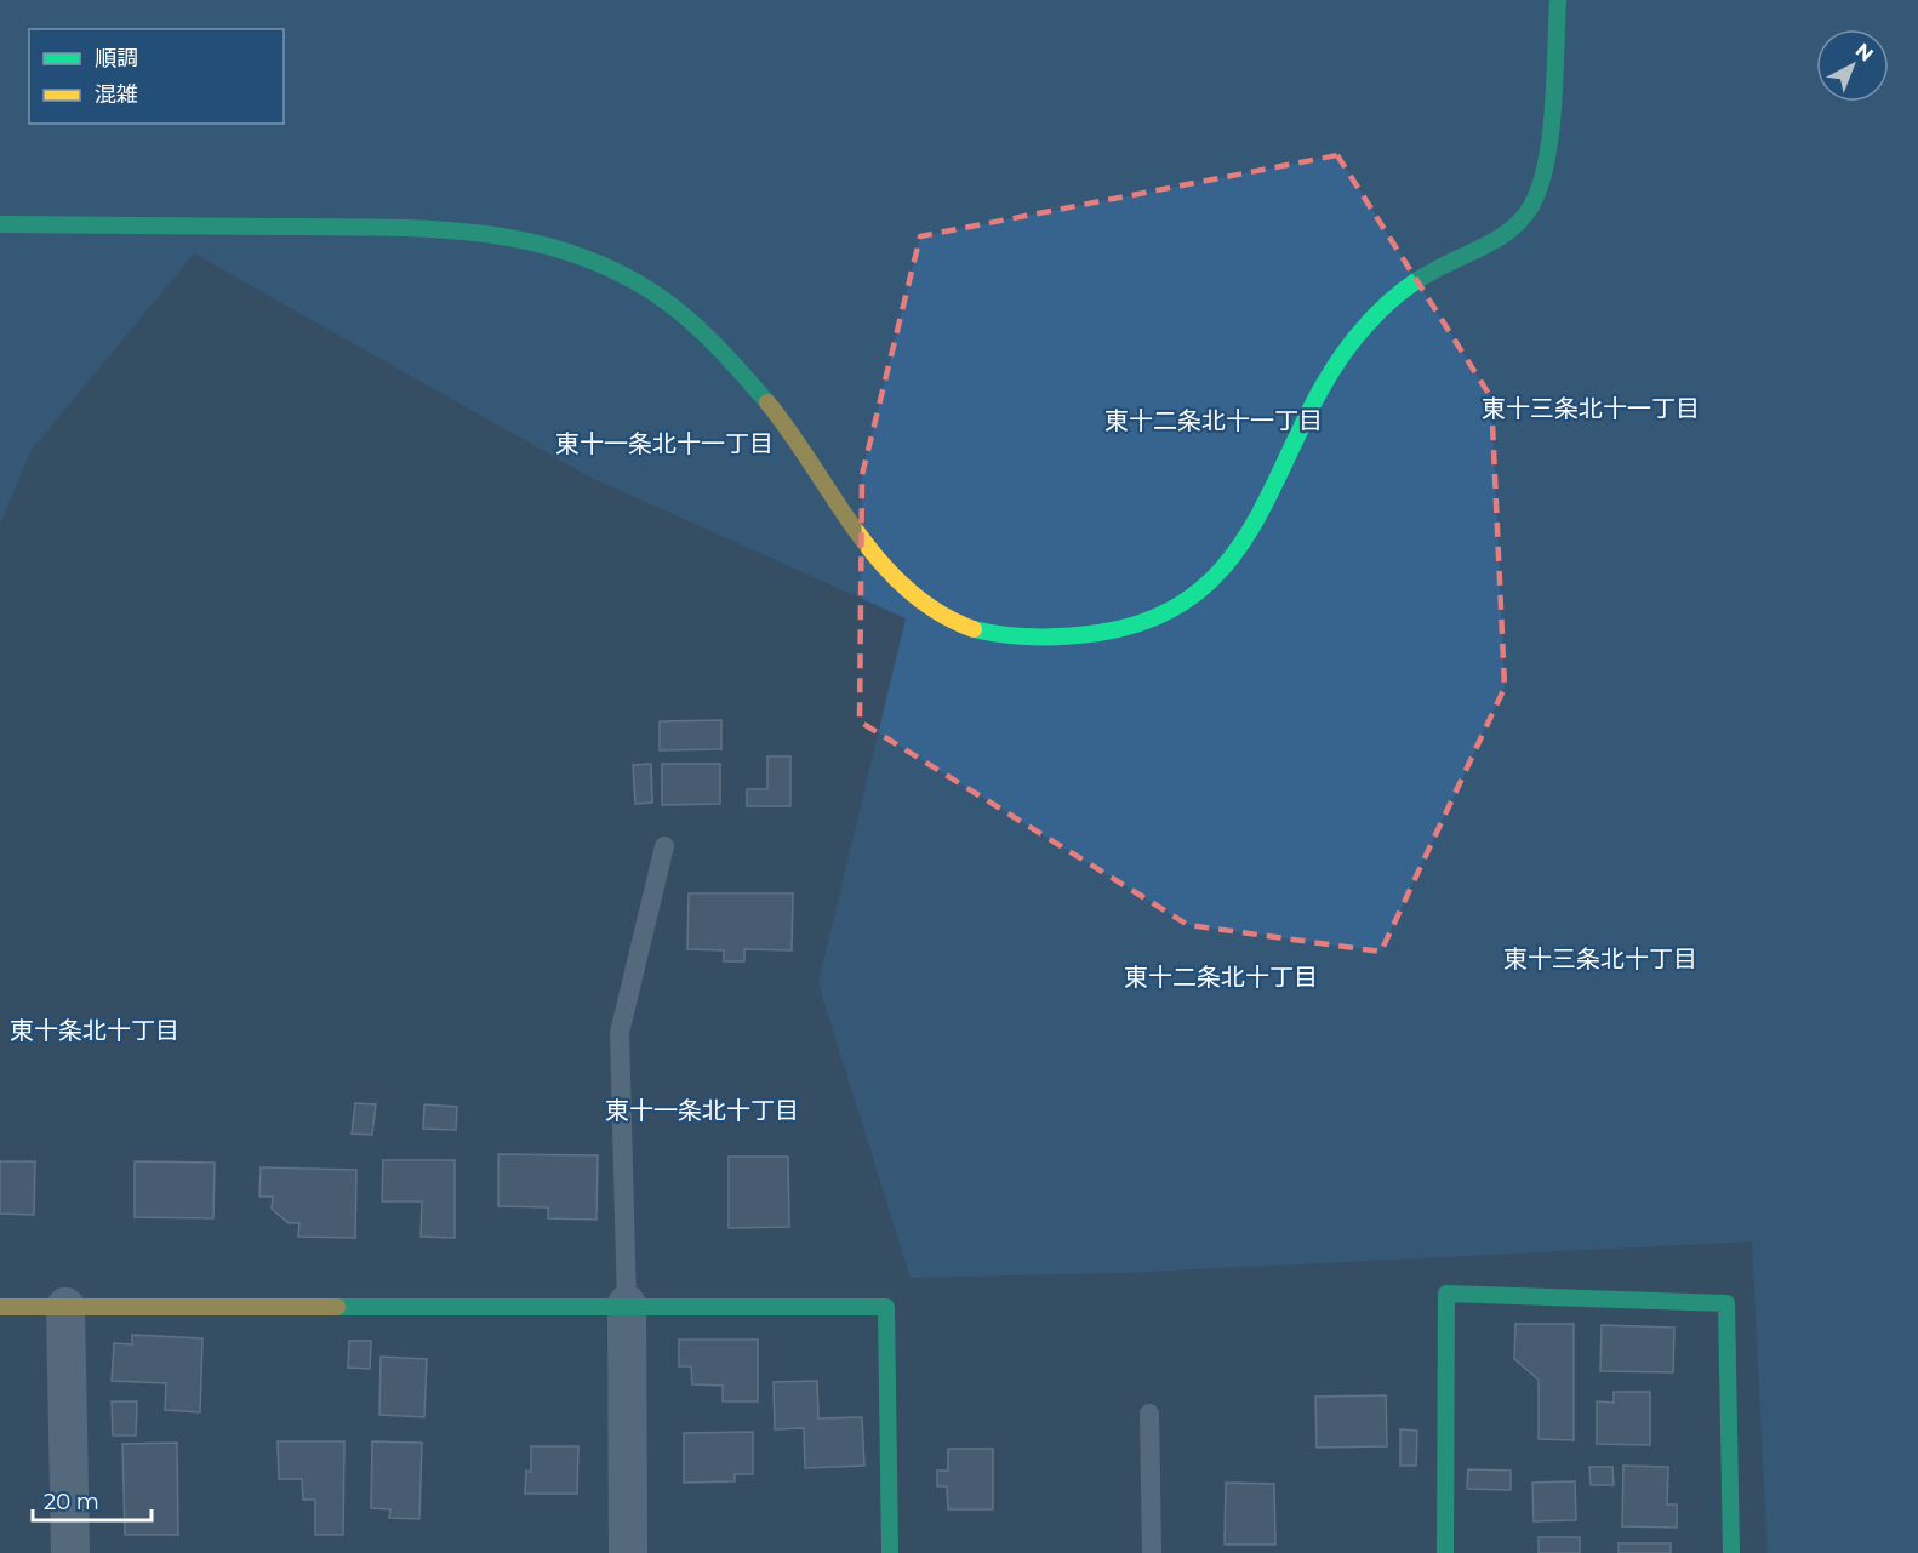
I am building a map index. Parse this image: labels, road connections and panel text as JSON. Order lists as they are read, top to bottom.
{
  "districts": [
    "東十三条北十一丁目",
    "東十二条北十一丁目",
    "東十一条北十一丁目",
    "東十三条北十丁目",
    "東十二条北十丁目",
    "東十条北十丁目",
    "東十一条北十丁目"
  ],
  "legend": ["順調", "混雑"],
  "scale_bar": "20 m",
  "north": "top right"
}
